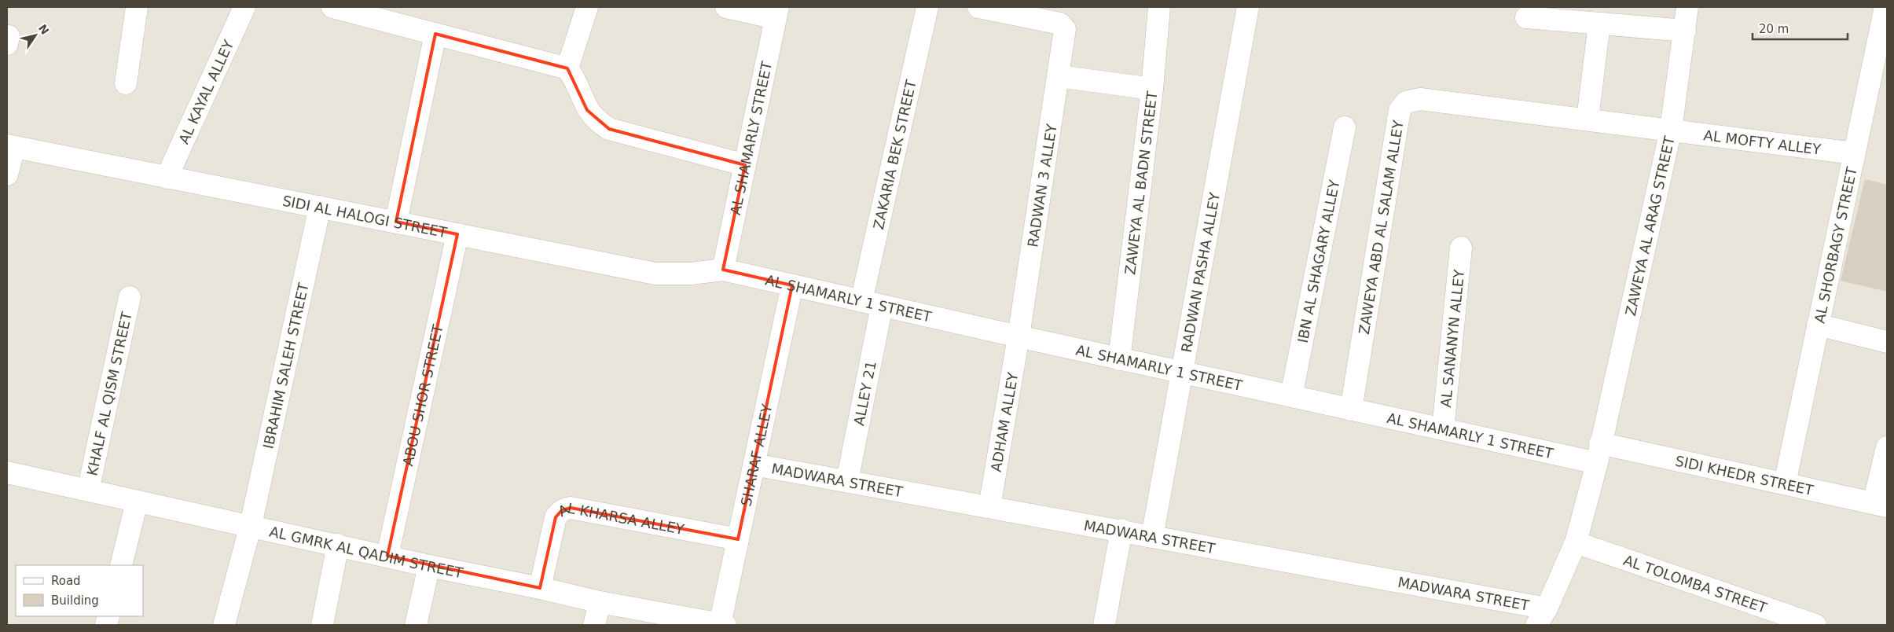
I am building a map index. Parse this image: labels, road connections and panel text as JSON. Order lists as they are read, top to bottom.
{
  "streets": {
    "street": [
      "AL KAYAL ALLEY",
      "AL SHAMARLY STREET",
      "AL MOFTY ALLEY",
      "ZAKARIA BEK STREET",
      "ZAWEYA AL BADN STREET",
      "RADWAN 3 ALLEY",
      "SIDI AL HALOGI STREET",
      "ZAWEYA AL ARAG STREET",
      "ZAWEYA ABD AL SALAM ALLEY",
      "AL SHORBAGY STREET",
      "IBN AL SHAGARY ALLEY",
      "RADWAN PASHA ALLEY",
      "AL SHAMARLY 1 STREET",
      "AL SANANYN ALLEY",
      "IBRAHIM SALEH STREET",
      "KHALF AL QISM STREET",
      "ALLEY 21",
      "ABOU SHOR STREET",
      "ADHAM ALLEY",
      "SHARAF ALLEY",
      "SIDI KHEDR STREET",
      "MADWARA STREET",
      "AL KHARSA ALLEY",
      "AL GMRK AL QADIM STREET",
      "AL TOLOMBA STREET"
    ]
  },
  "crossings": [
    ["AL KAYAL ALLEY", "SIDI AL HALOGI STREET"],
    ["AL SHAMARLY STREET", "SIDI AL HALOGI STREET"],
    ["AL SHAMARLY STREET", "AL SHAMARLY 1 STREET"],
    ["AL MOFTY ALLEY", "ZAWEYA AL ARAG STREET"],
    ["AL MOFTY ALLEY", "ZAWEYA ABD AL SALAM ALLEY"],
    ["AL MOFTY ALLEY", "AL SHORBAGY STREET"],
    ["ZAKARIA BEK STREET", "AL SHAMARLY 1 STREET"],
    ["ZAWEYA AL BADN STREET", "AL SHAMARLY 1 STREET"],
    ["RADWAN 3 ALLEY", "AL SHAMARLY 1 STREET"],
    ["RADWAN 3 ALLEY", "ADHAM ALLEY"],
    ["SIDI AL HALOGI STREET", "AL SHAMARLY 1 STREET"],
    ["SIDI AL HALOGI STREET", "IBRAHIM SALEH STREET"],
    ["SIDI AL HALOGI STREET", "ABOU SHOR STREET"],
    ["ZAWEYA AL ARAG STREET", "ZAWEYA ABD AL SALAM ALLEY"],
    ["ZAWEYA AL ARAG STREET", "AL SHAMARLY 1 STREET"],
    ["ZAWEYA AL ARAG STREET", "SIDI KHEDR STREET"],
    ["ZAWEYA AL ARAG STREET", "MADWARA STREET"],
    ["ZAWEYA AL ARAG STREET", "AL TOLOMBA STREET"],
    ["ZAWEYA ABD AL SALAM ALLEY", "AL SHAMARLY 1 STREET"],
    ["AL SHORBAGY STREET", "SIDI KHEDR STREET"],
    ["IBN AL SHAGARY ALLEY", "AL SHAMARLY 1 STREET"],
    ["RADWAN PASHA ALLEY", "AL SHAMARLY 1 STREET"],
    ["RADWAN PASHA ALLEY", "MADWARA STREET"],
    ["AL SHAMARLY 1 STREET", "AL SANANYN ALLEY"],
    ["AL SHAMARLY 1 STREET", "ALLEY 21"],
    ["AL SHAMARLY 1 STREET", "ADHAM ALLEY"],
    ["AL SHAMARLY 1 STREET", "SHARAF ALLEY"],
    ["AL SHAMARLY 1 STREET", "SIDI KHEDR STREET"],
    ["IBRAHIM SALEH STREET", "AL GMRK AL QADIM STREET"],
    ["KHALF AL QISM STREET", "AL GMRK AL QADIM STREET"],
    ["ALLEY 21", "MADWARA STREET"],
    ["ABOU SHOR STREET", "AL GMRK AL QADIM STREET"],
    ["ADHAM ALLEY", "MADWARA STREET"],
    ["SHARAF ALLEY", "MADWARA STREET"],
    ["SHARAF ALLEY", "AL KHARSA ALLEY"],
    ["SHARAF ALLEY", "AL GMRK AL QADIM STREET"],
    ["AL KHARSA ALLEY", "AL GMRK AL QADIM STREET"]
  ],
  "legend": ["Road", "Building"],
  "scale_bar": "20 m",
  "north": "top right"
}
